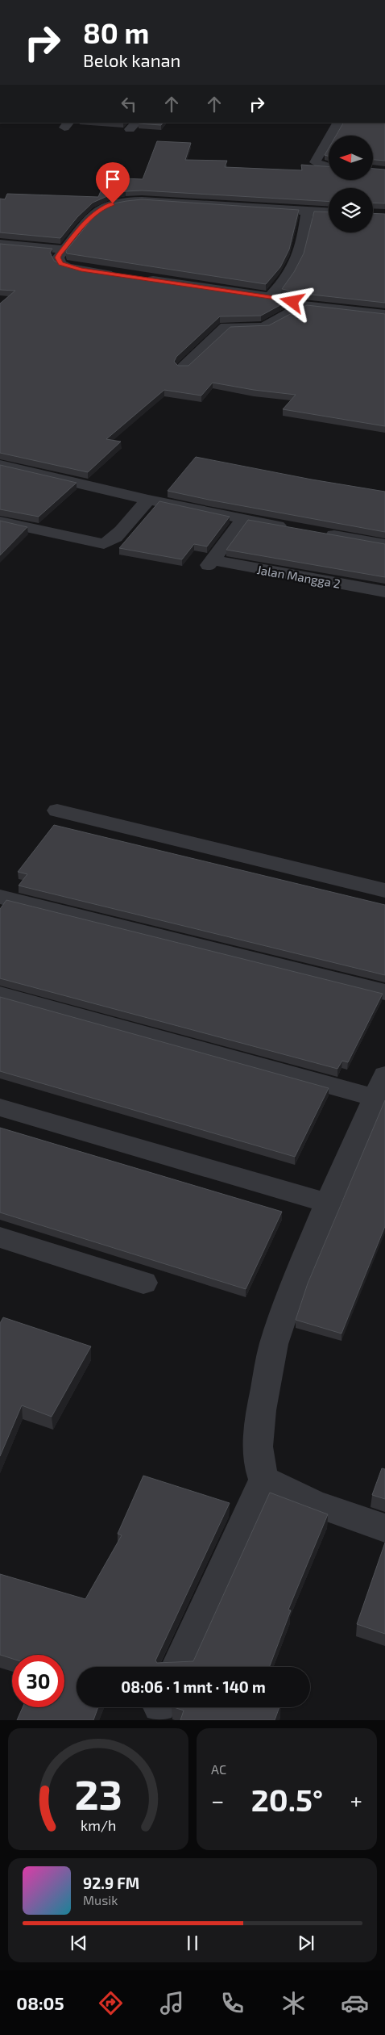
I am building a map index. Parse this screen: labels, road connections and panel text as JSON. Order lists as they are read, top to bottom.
{
  "streets": {
    "street": ["Jalan Mangga 2"]
  },
  "north": "left",
  "page": {
    "turn": ["80 m", "Belok kanan"],
    "limit": "30",
    "trip": "08:06 · 1 mnt · 140 m",
    "tile": "AC",
    "heat": ["−", "20.5°", "+"],
    "song": ["92.9 FM", "Musik"],
    "tabs": "08:05",
    "gauge": ["23", "km/h"]
  }
}
